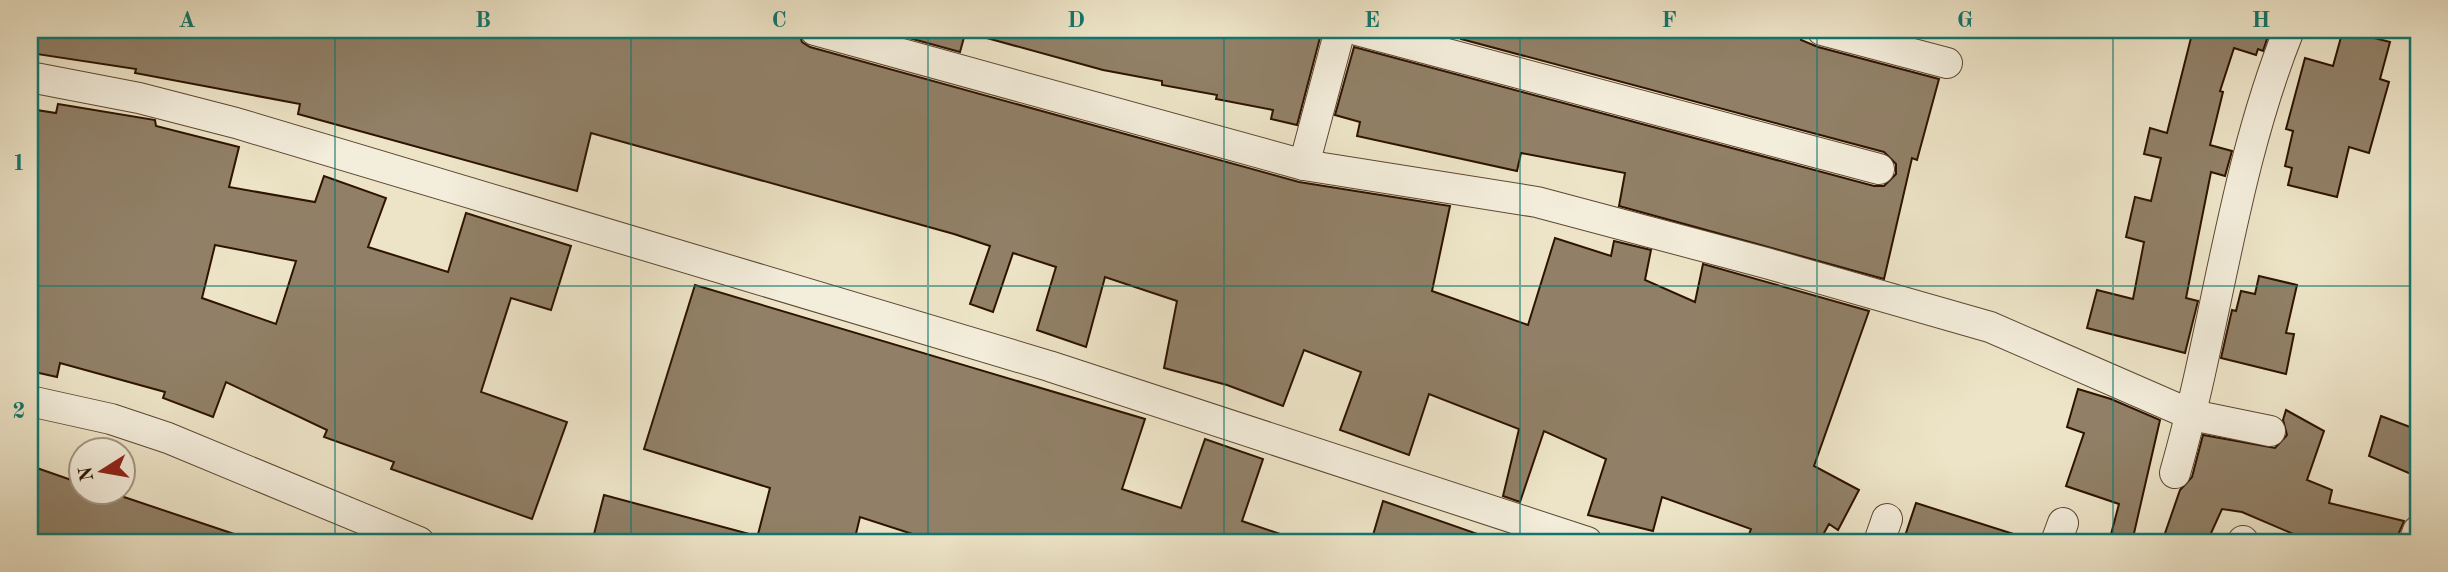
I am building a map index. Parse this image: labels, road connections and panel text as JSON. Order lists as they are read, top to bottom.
{
  "north": "left",
  "grid": {
    "columns": [
      "A",
      "B",
      "C",
      "D",
      "E",
      "F",
      "G",
      "H"
    ],
    "rows": ["1", "2"]
  }
}
